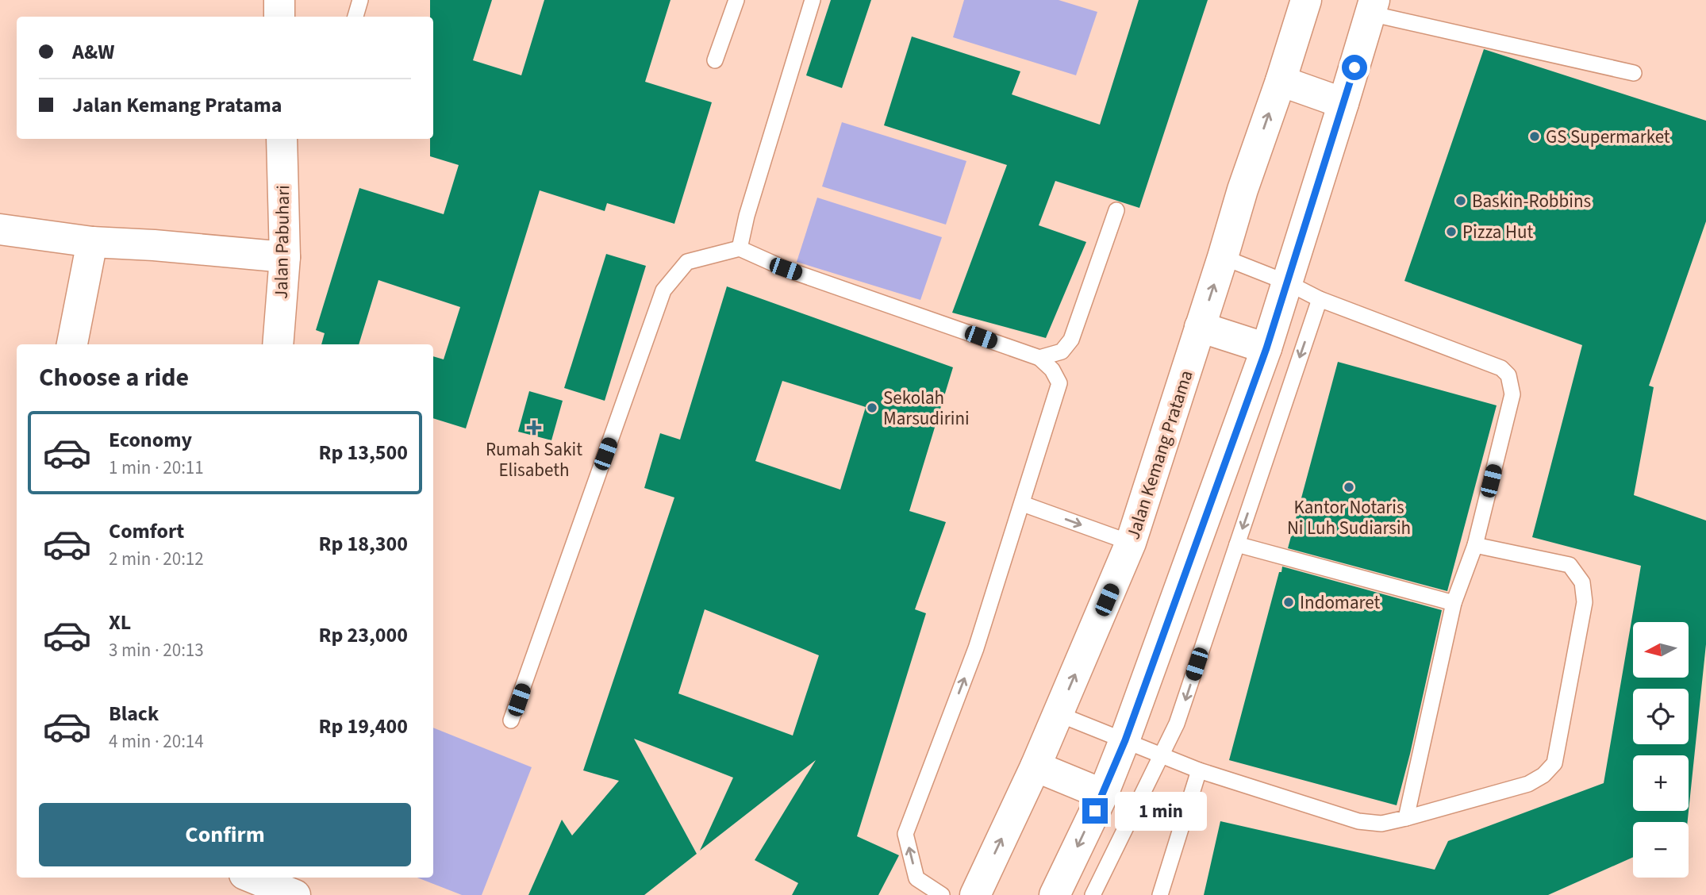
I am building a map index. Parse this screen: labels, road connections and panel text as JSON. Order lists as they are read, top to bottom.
{
  "streets": {
    "street": ["Jalan Pabuhari", "Jalan Kemang Pratama"]
  },
  "places": {
    "other": [
      "GS Supermarket",
      "Baskin-Robbins",
      "Pizza Hut",
      "Sekolah Marsudirini",
      "Kantor Notaris Ni Luh Sudiarsih",
      "Indomaret"
    ],
    "health": ["Rumah Sakit Elisabeth"]
  },
  "north": "left",
  "page": {
    "banner": ["A&W", "Jalan Kemang Pratama"],
    "heading": "Choose a ride",
    "list": [
      {
        "name": "Economy",
        "note": "1 min · 20:11",
        "value": "Rp 13,500"
      },
      {
        "name": "Comfort",
        "note": "2 min · 20:12",
        "value": "Rp 18,300"
      },
      {
        "name": "XL",
        "note": "3 min · 20:13",
        "value": "Rp 23,000"
      },
      {
        "name": "Black",
        "note": "4 min · 20:14",
        "value": "Rp 19,400"
      }
    ],
    "map_buttons": ["+", "−"],
    "bubble": "1 min",
    "buttons": "Confirm"
  }
}
